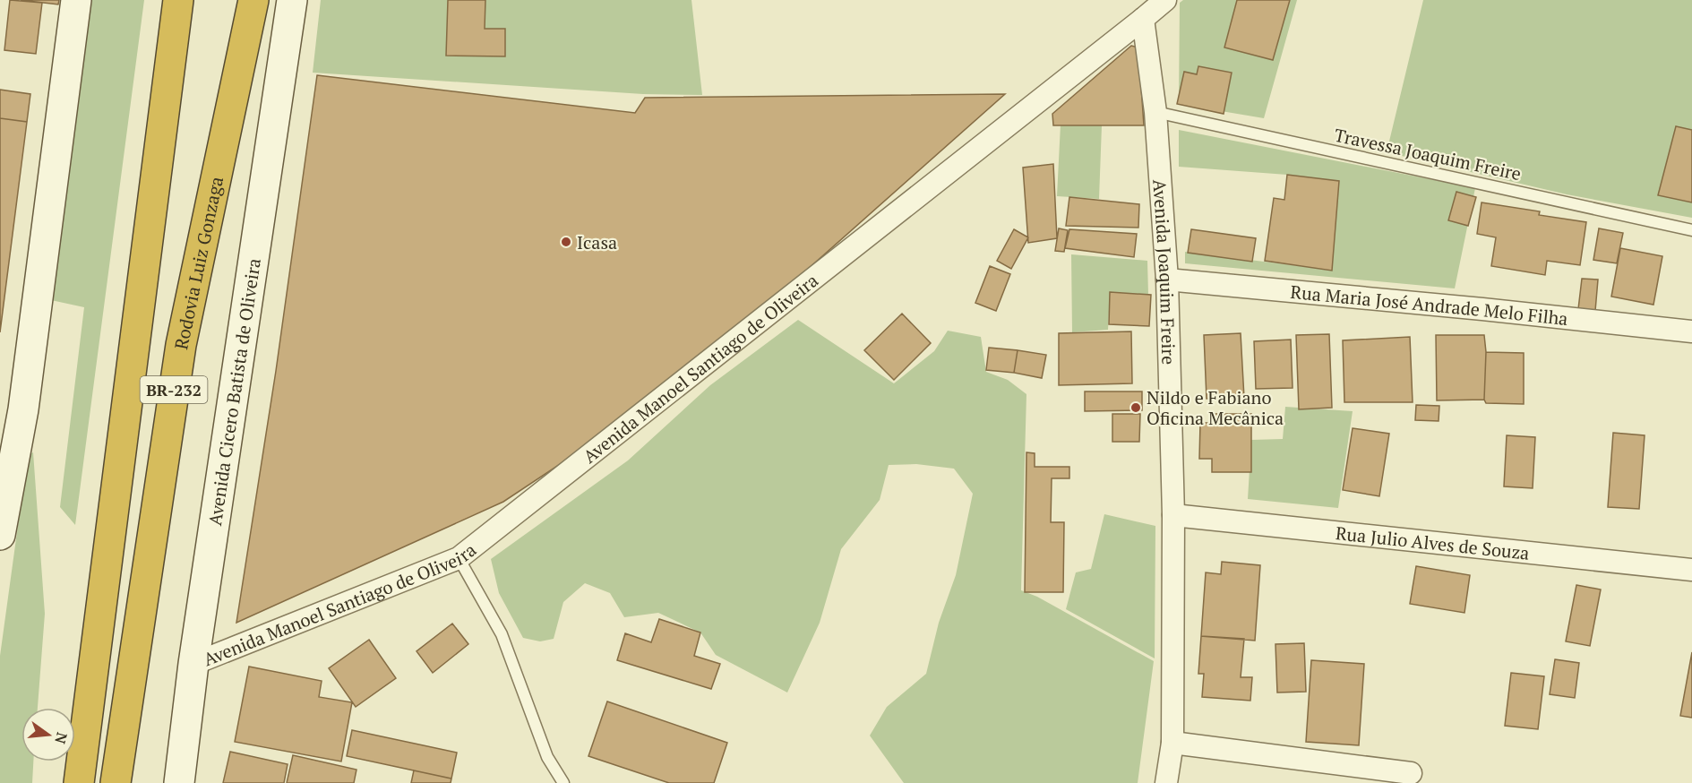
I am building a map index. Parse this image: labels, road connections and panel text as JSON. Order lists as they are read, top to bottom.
{
  "streets": {
    "highway": ["Rodovia Luiz Gonzaga", "BR-232"],
    "main road": ["Avenida Cicero Batista de Oliveira"],
    "street": [
      "Avenida Joaquim Freire",
      "Rua Maria José Andrade Melo Filha",
      "Avenida Manoel Santiago de Oliveira",
      "Rua Julio Alves de Souza"
    ],
    "lane": ["Travessa Joaquim Freire"]
  },
  "crossings": [
    ["Travessa Joaquim Freire", "Avenida Joaquim Freire"],
    ["Avenida Joaquim Freire", "Rua Maria José Andrade Melo Filha"],
    ["Avenida Joaquim Freire", "Avenida Manoel Santiago de Oliveira"],
    ["Avenida Joaquim Freire", "Rua Julio Alves de Souza"],
    ["Avenida Manoel Santiago de Oliveira", "Avenida Cicero Batista de Oliveira"]
  ],
  "places": ["Icasa", "Nildo e Fabiano Oficina Mecânica"],
  "north": "right"
}
